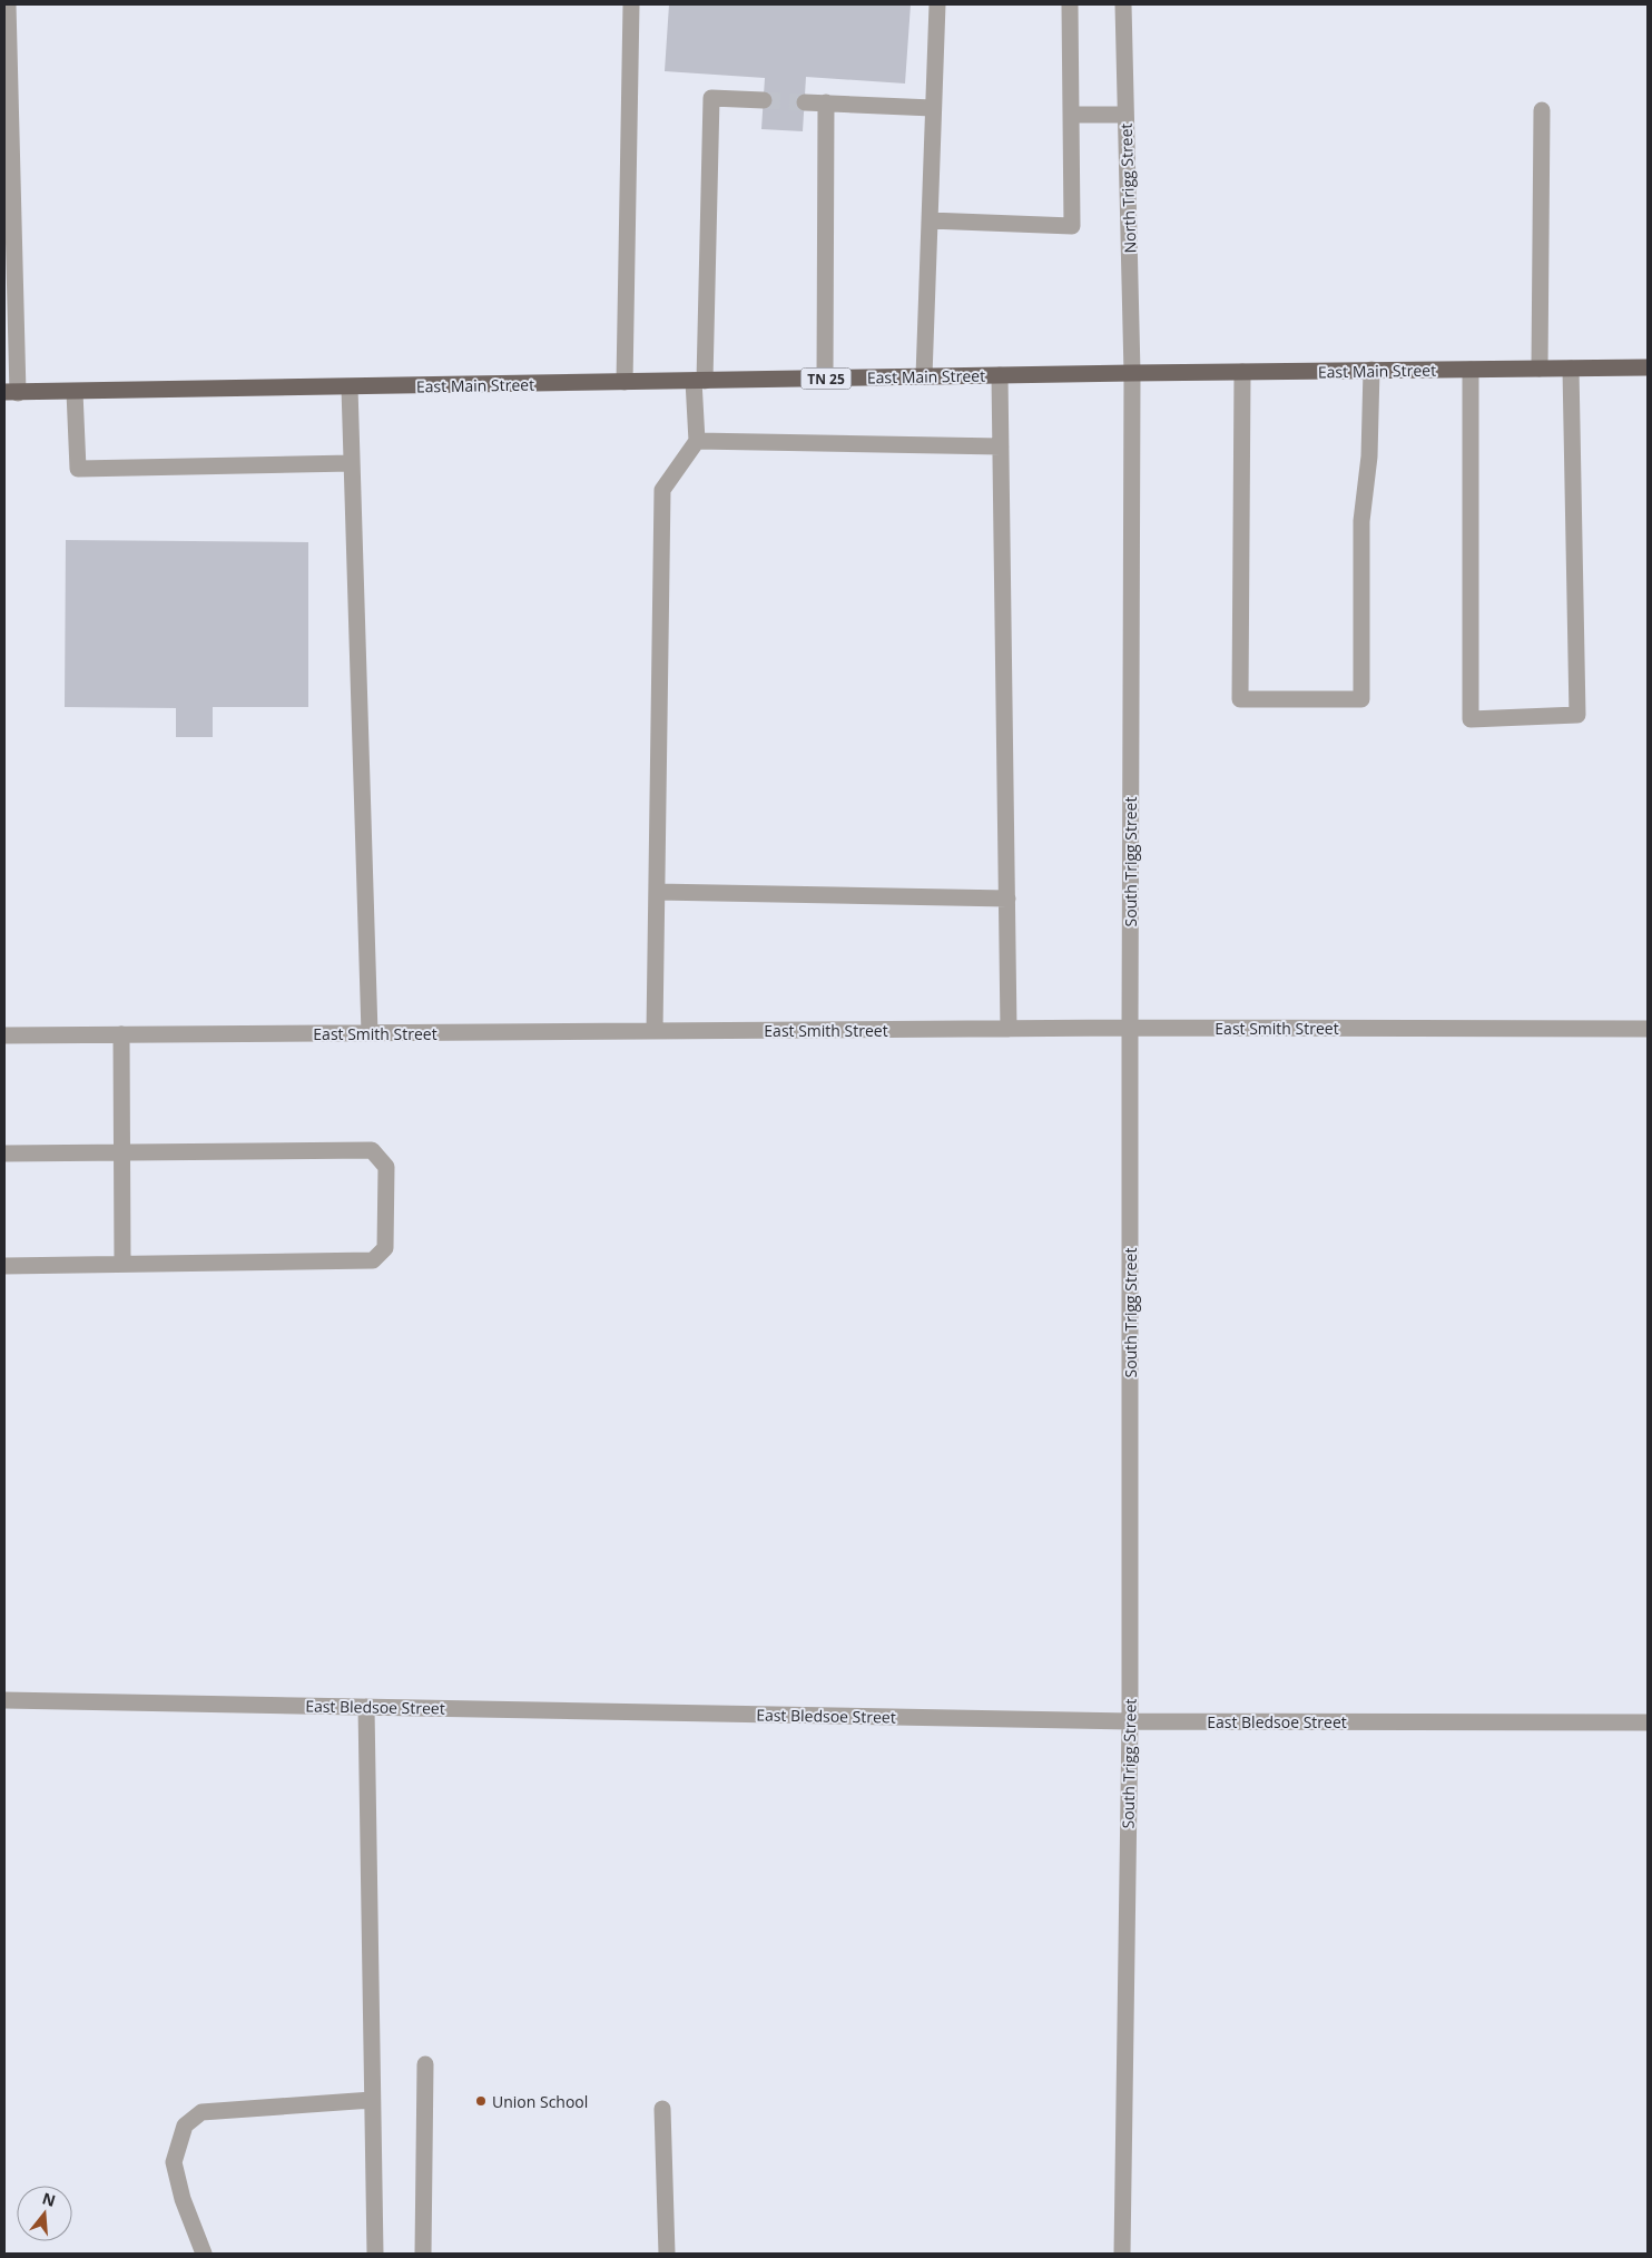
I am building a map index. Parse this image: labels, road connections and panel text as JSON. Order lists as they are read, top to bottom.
{
  "streets": {
    "main road": ["East Main Street", "TN 25"],
    "street": [
      "North Trigg Street",
      "South Trigg Street",
      "East Smith Street",
      "East Bledsoe Street"
    ]
  },
  "crossings": [
    ["North Trigg Street", "East Main Street"],
    ["North Trigg Street", "South Trigg Street"],
    ["East Main Street", "South Trigg Street"],
    ["South Trigg Street", "East Smith Street"],
    ["South Trigg Street", "East Bledsoe Street"]
  ],
  "places": ["Union School"],
  "north": "top"
}
